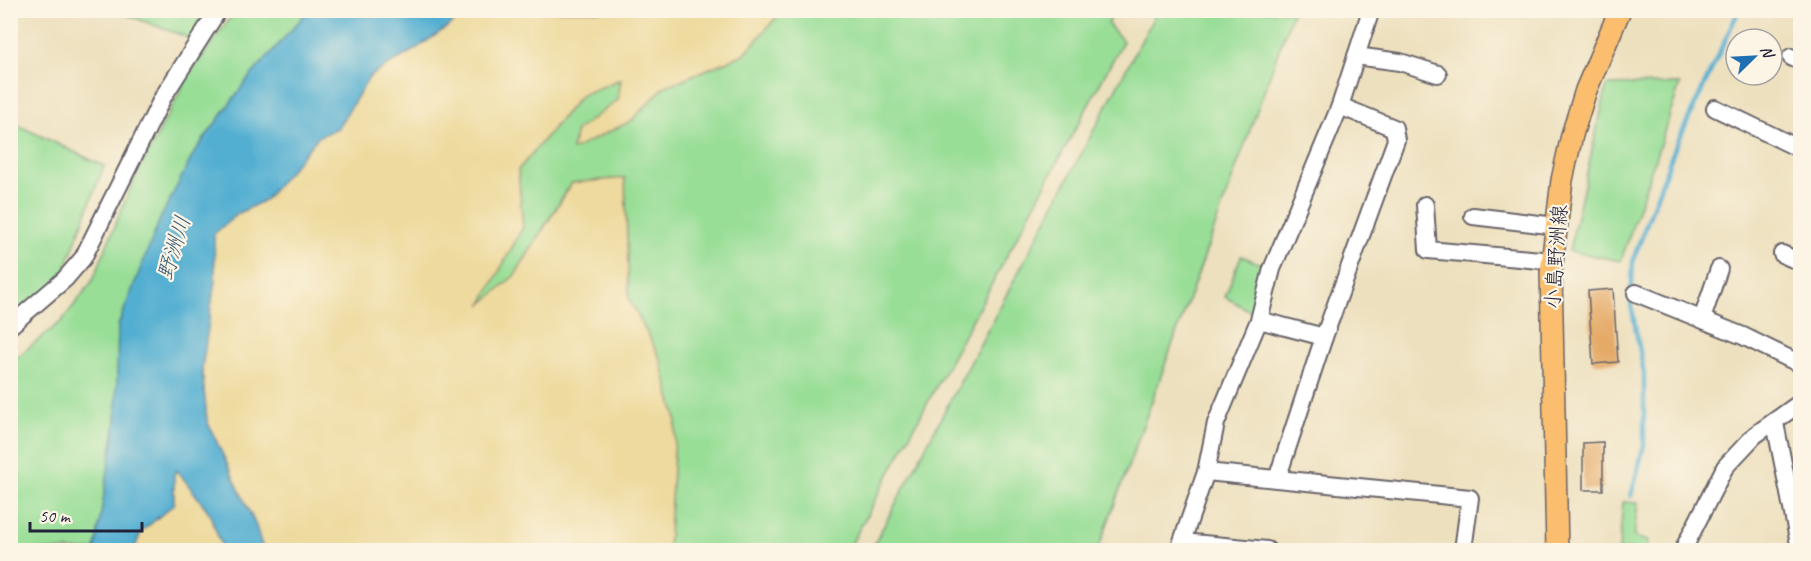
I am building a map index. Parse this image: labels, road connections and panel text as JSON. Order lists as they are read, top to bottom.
{
  "streets": {
    "main road": ["小島野洲線"]
  },
  "water": ["野洲川"],
  "scale_bar": "50 m",
  "north": "top right"
}
